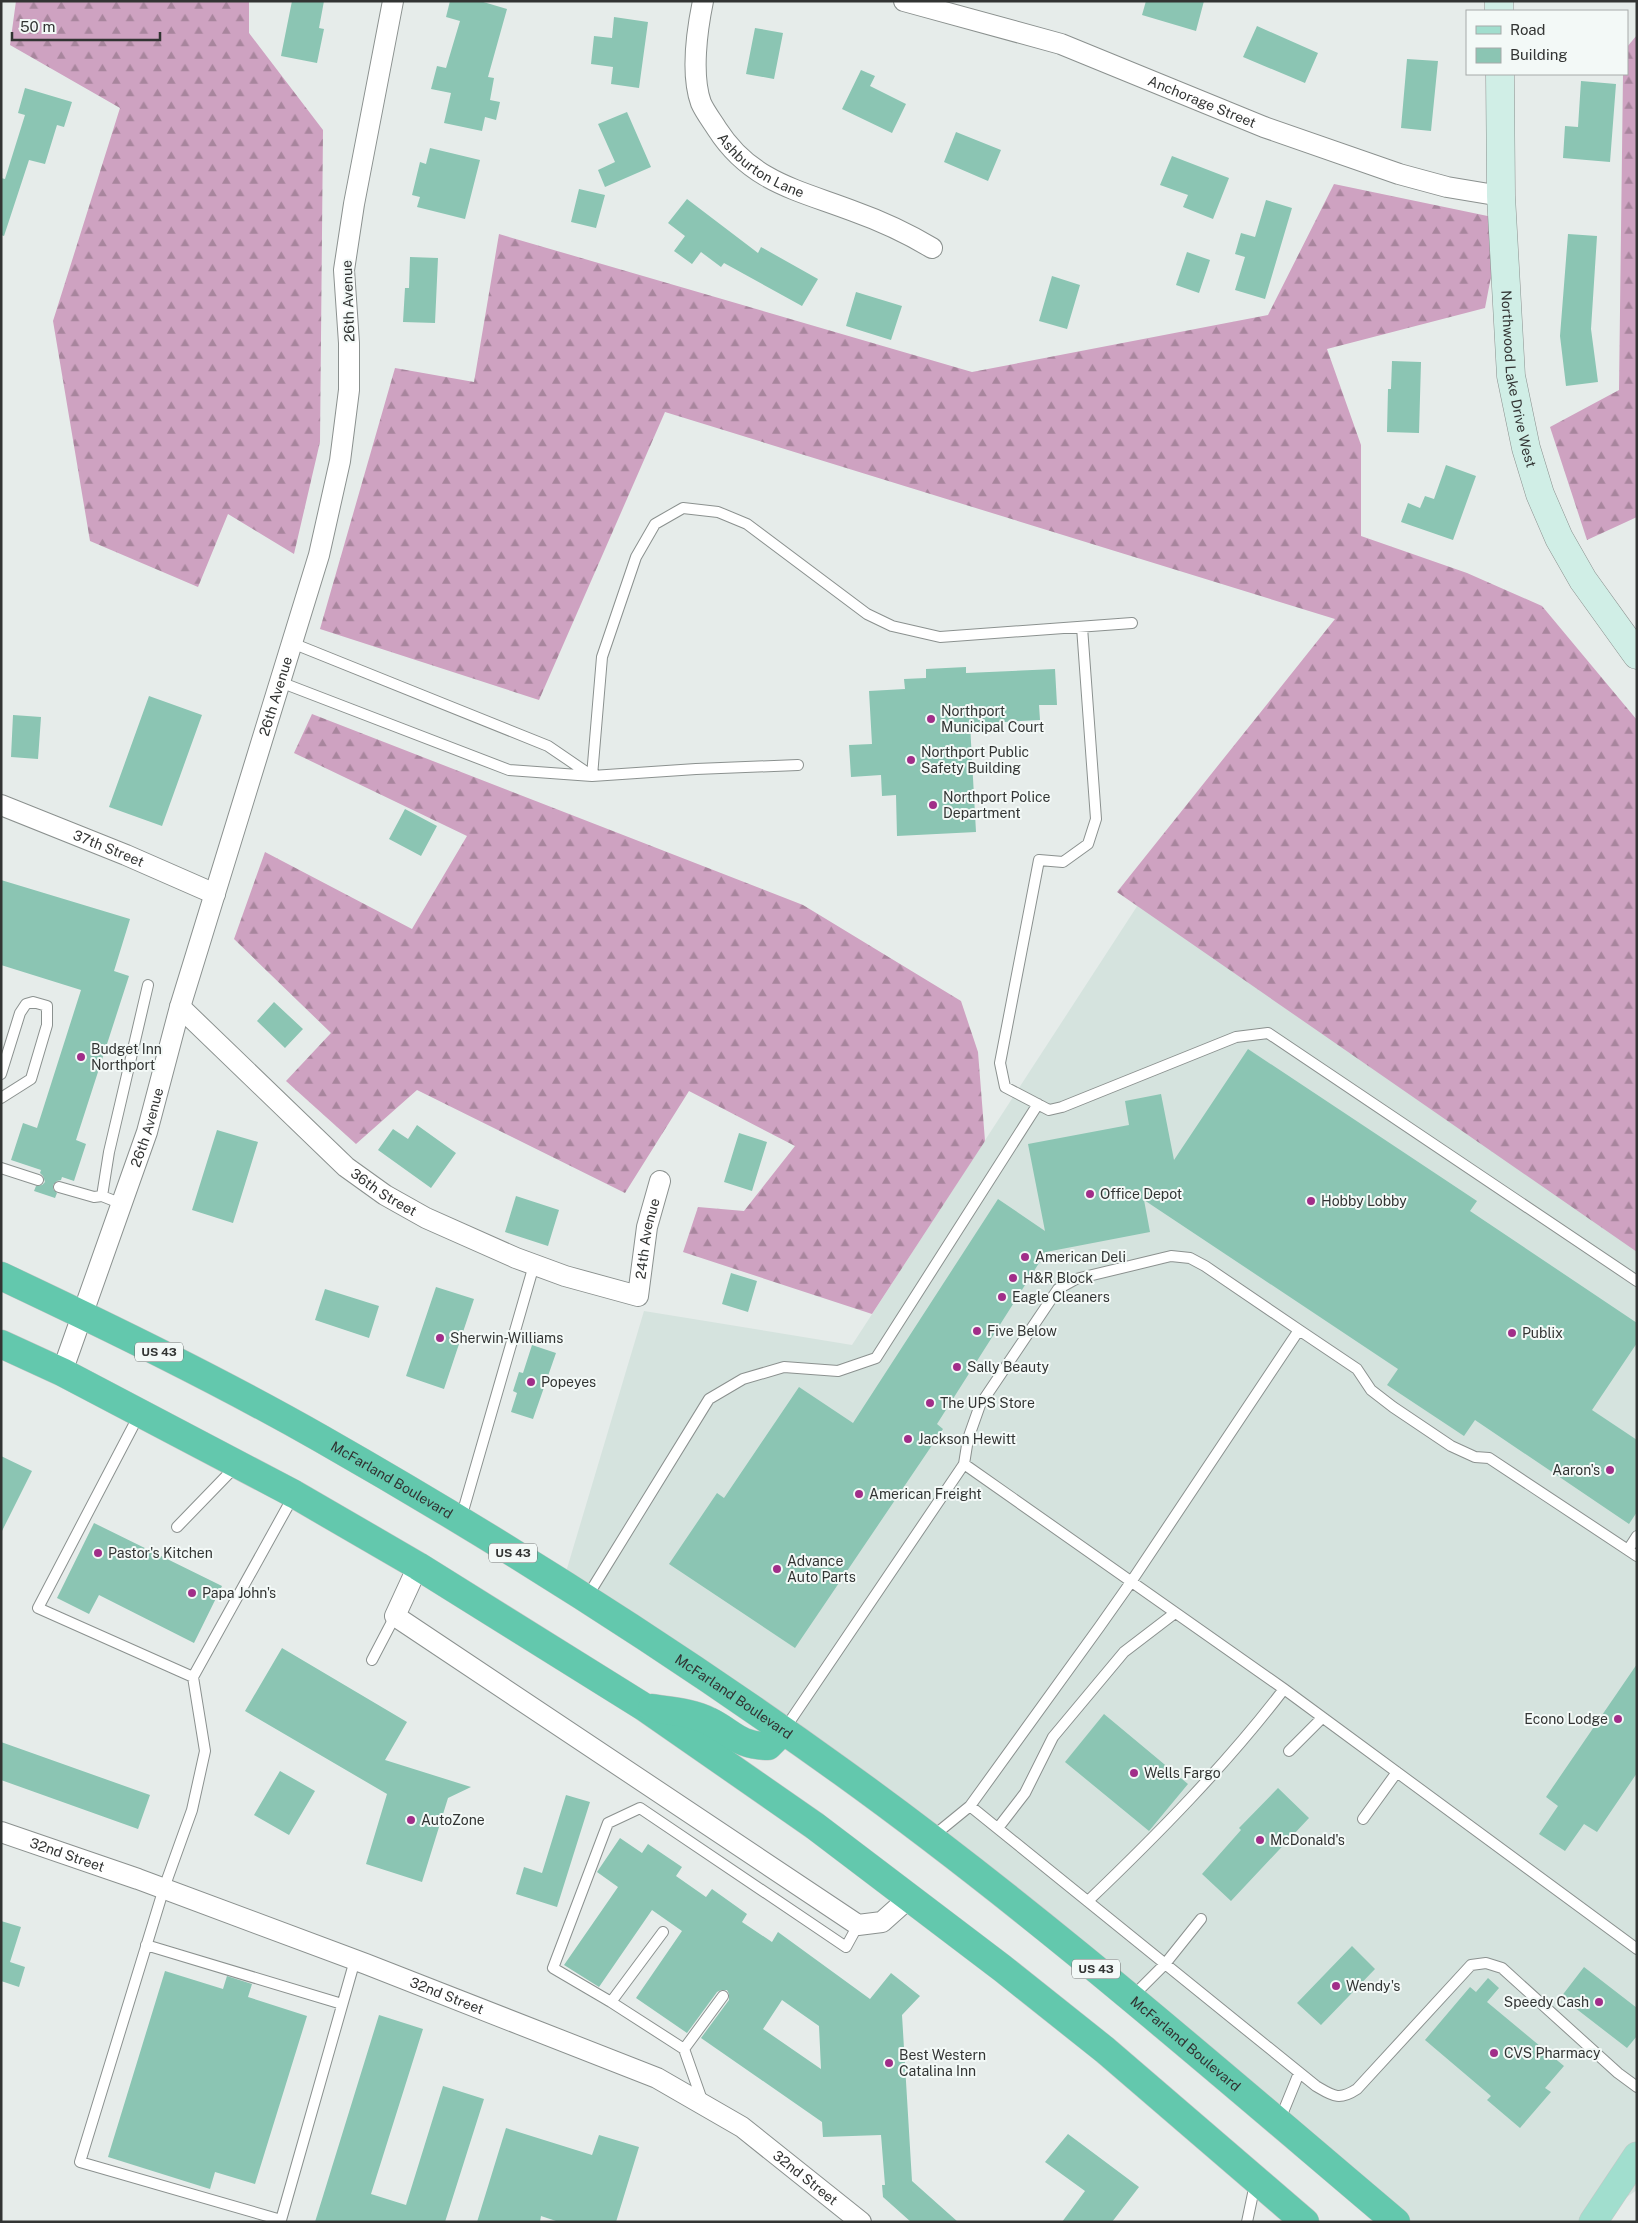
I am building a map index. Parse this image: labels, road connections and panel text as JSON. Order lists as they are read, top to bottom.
{
  "streets": {
    "highway": ["US 43", "McFarland Boulevard"],
    "street": [
      "Anchorage Street",
      "Ashburton Lane",
      "26th Avenue",
      "Northwood Lake Drive West",
      "37th Street",
      "36th Street",
      "24th Avenue",
      "32nd Street"
    ]
  },
  "crossings": [
    ["Anchorage Street", "Northwood Lake Drive West"],
    ["26th Avenue", "37th Street"],
    ["26th Avenue", "36th Street"],
    ["26th Avenue", "McFarland Boulevard"],
    ["36th Street", "24th Avenue"]
  ],
  "places": [
    "Northport Municipal Court",
    "Northport Public Safety Building",
    "Northport Police Department",
    "Budget Inn Northport",
    "Office Depot",
    "Hobby Lobby",
    "American Deli",
    "H&R Block",
    "Eagle Cleaners",
    "Five Below",
    "Publix",
    "Sherwin-Williams",
    "Sally Beauty",
    "Popeyes",
    "The UPS Store",
    "Jackson Hewitt",
    "Aaron's",
    "American Freight",
    "Pastor's Kitchen",
    "Advance Auto Parts",
    "Papa John's",
    "Econo Lodge",
    "Wells Fargo",
    "AutoZone",
    "McDonald's",
    "Wendy's",
    "Speedy Cash",
    "CVS Pharmacy",
    "Best Western Catalina Inn"
  ],
  "legend": ["Road", "Building"],
  "scale_bar": "50 m"
}
